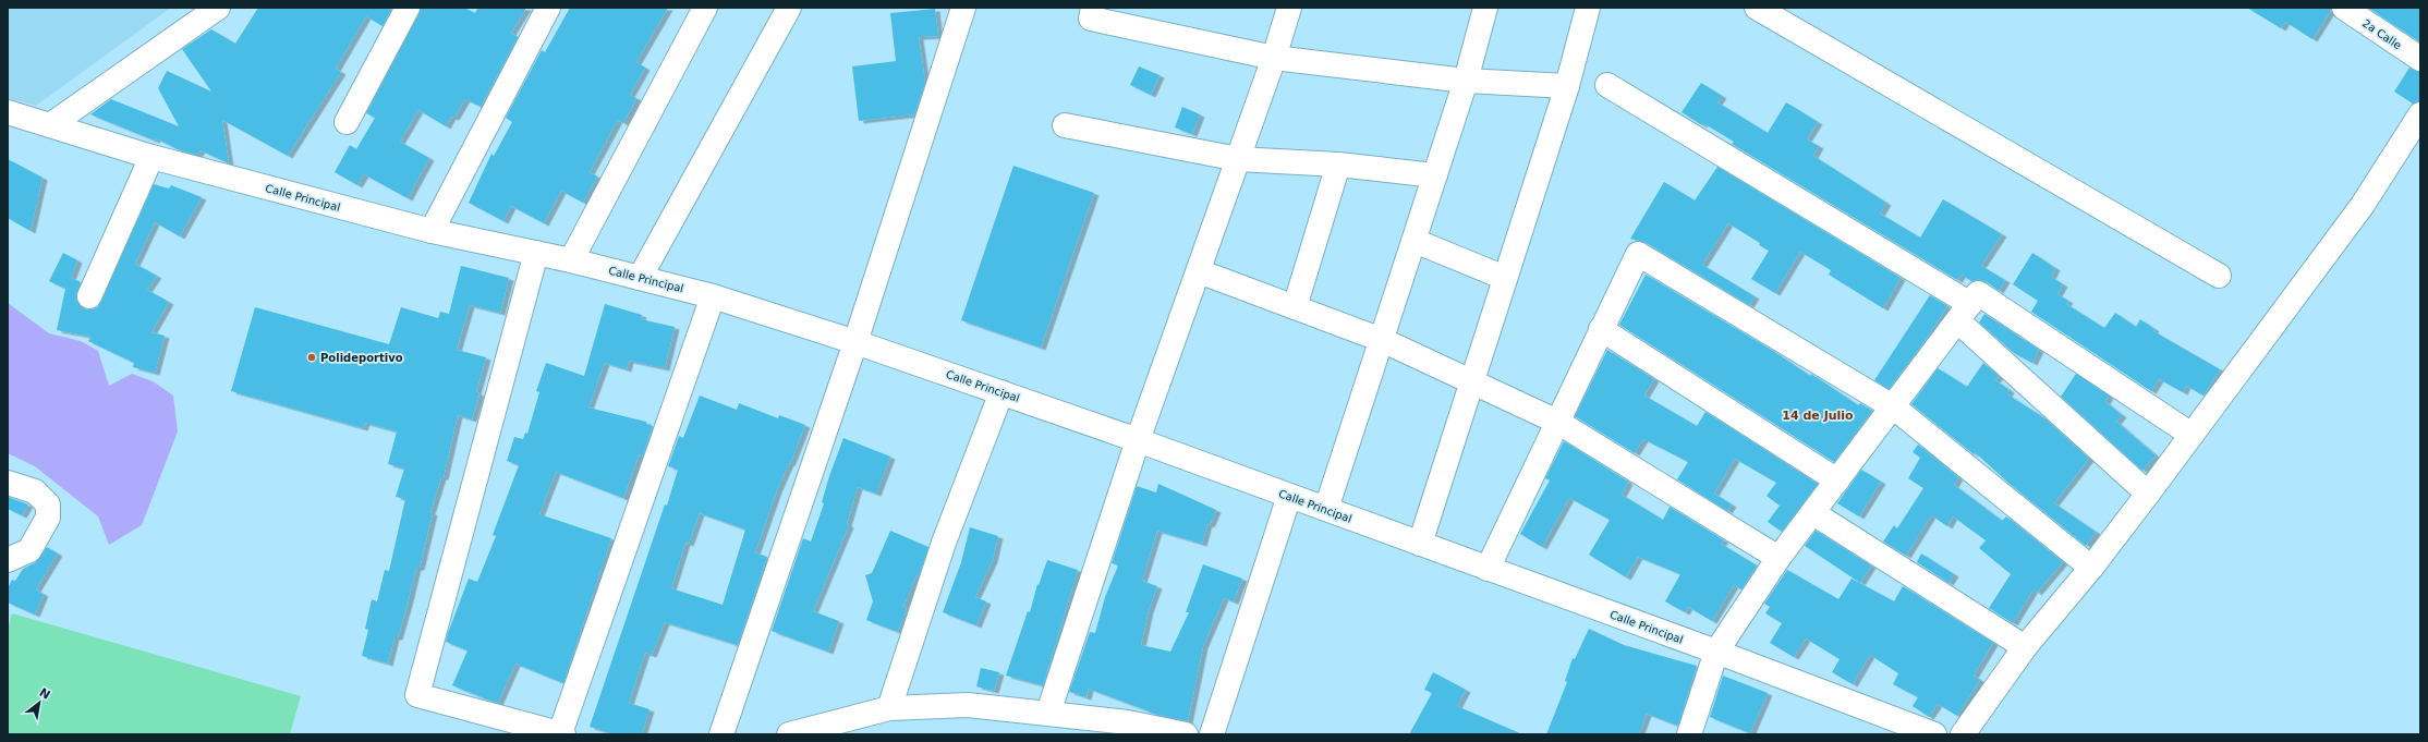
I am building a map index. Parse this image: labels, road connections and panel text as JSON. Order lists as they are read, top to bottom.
{
  "streets": {
    "street": ["2a Calle", "Calle Principal"]
  },
  "districts": ["14 de Julio"],
  "places": ["Polideportivo"],
  "north": "top right"
}
